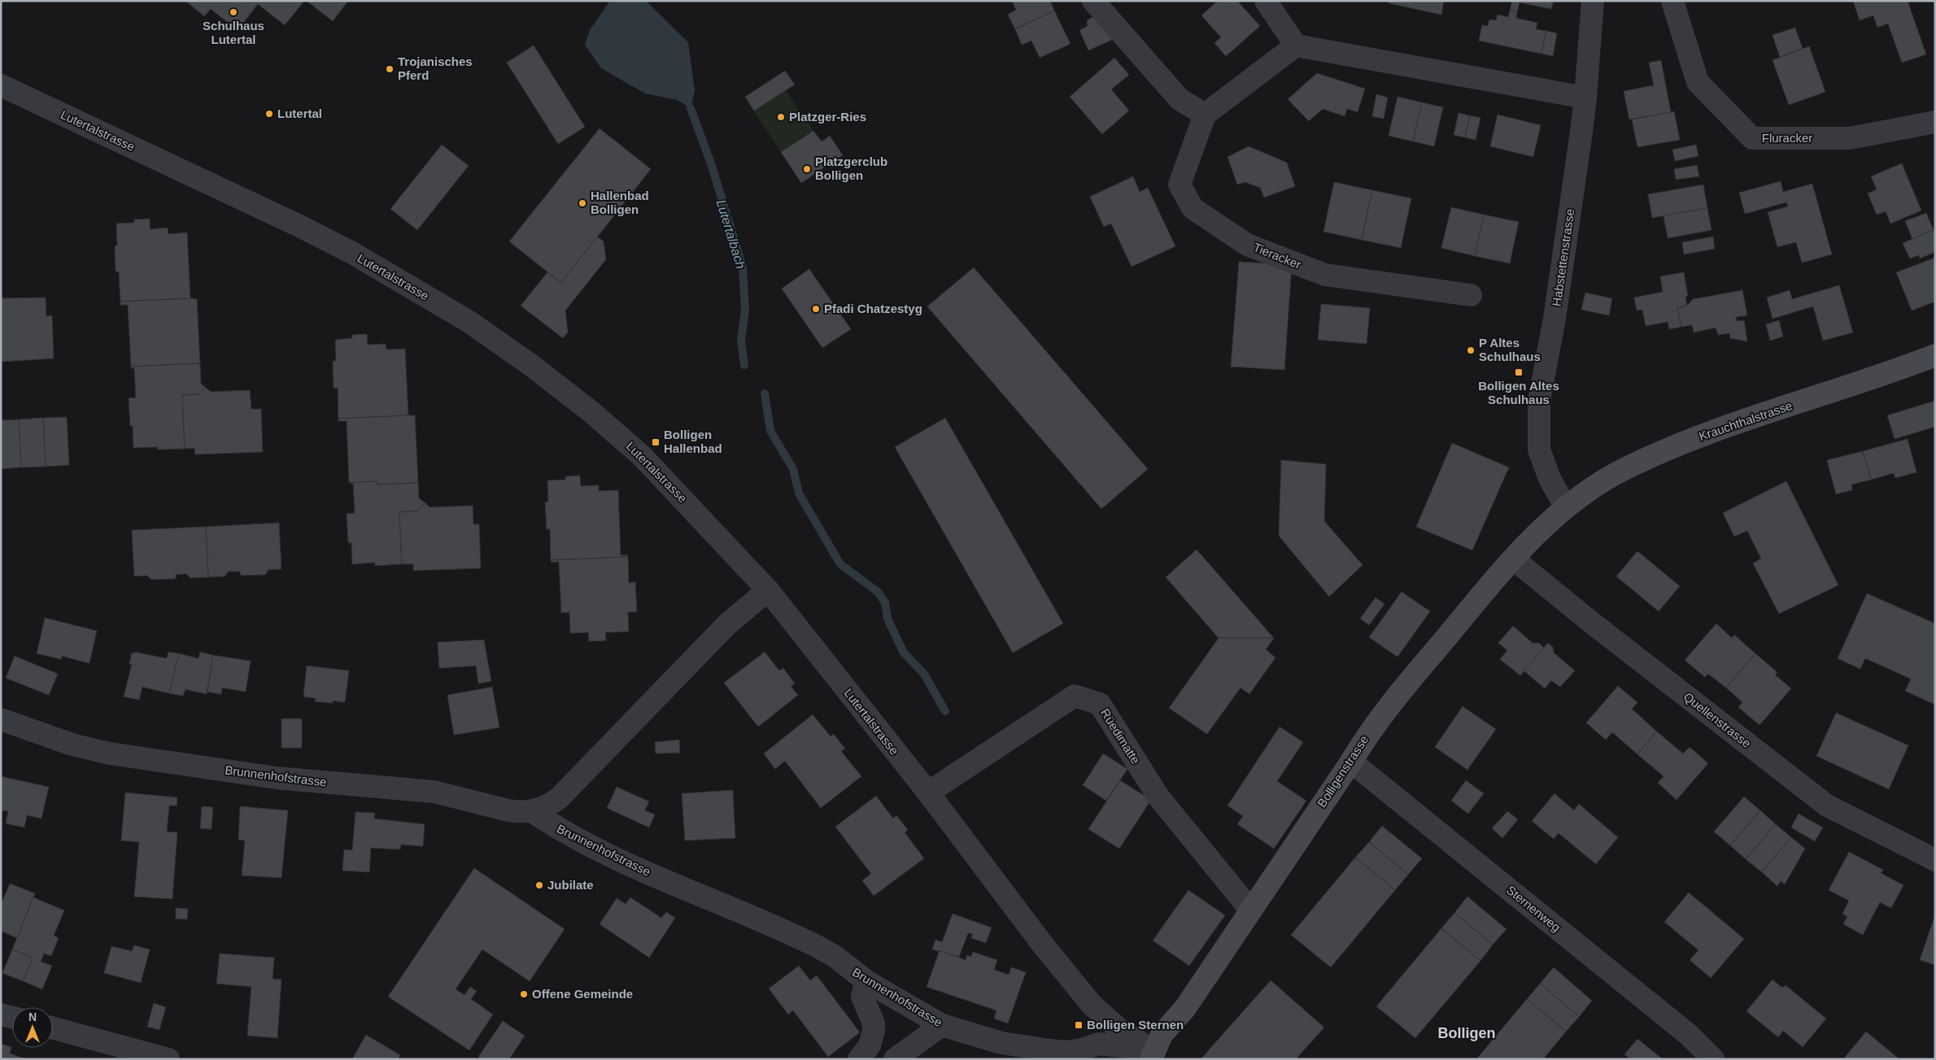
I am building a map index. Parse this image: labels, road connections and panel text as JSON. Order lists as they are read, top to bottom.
{
  "streets": {
    "main road": ["Krauchthalstrasse", "Bolligenstrasse"],
    "street": [
      "Lutertalstrasse",
      "Fluracker",
      "Tieracker",
      "Habstettenstrasse",
      "Quellenstrasse",
      "Rüedimatte",
      "Brunnenhofstrasse",
      "Sternenweg"
    ]
  },
  "crossings": [
    ["Lutertalstrasse", "Rüedimatte"],
    ["Lutertalstrasse", "Bolligenstrasse"],
    ["Lutertalstrasse", "Brunnenhofstrasse"],
    ["Habstettenstrasse", "Krauchthalstrasse"],
    ["Habstettenstrasse", "Bolligenstrasse"],
    ["Krauchthalstrasse", "Bolligenstrasse"],
    ["Quellenstrasse", "Bolligenstrasse"],
    ["Rüedimatte", "Bolligenstrasse"],
    ["Bolligenstrasse", "Brunnenhofstrasse"],
    ["Bolligenstrasse", "Sternenweg"]
  ],
  "districts": ["Bolligen"],
  "water": ["Lutertalbach"],
  "places": {
    "other": [
      "Schulhaus Lutertal",
      "Trojanisches Pferd",
      "Lutertal",
      "Platzger-Ries",
      "Platzgerclub Bolligen",
      "Hallenbad Bolligen",
      "Pfadi Chatzestyg",
      "P Altes Schulhaus",
      "Jubilate",
      "Offene Gemeinde"
    ],
    "transit": ["Bolligen Altes Schulhaus", "Bolligen Hallenbad", "Bolligen Sternen"]
  },
  "north": "top"
}
